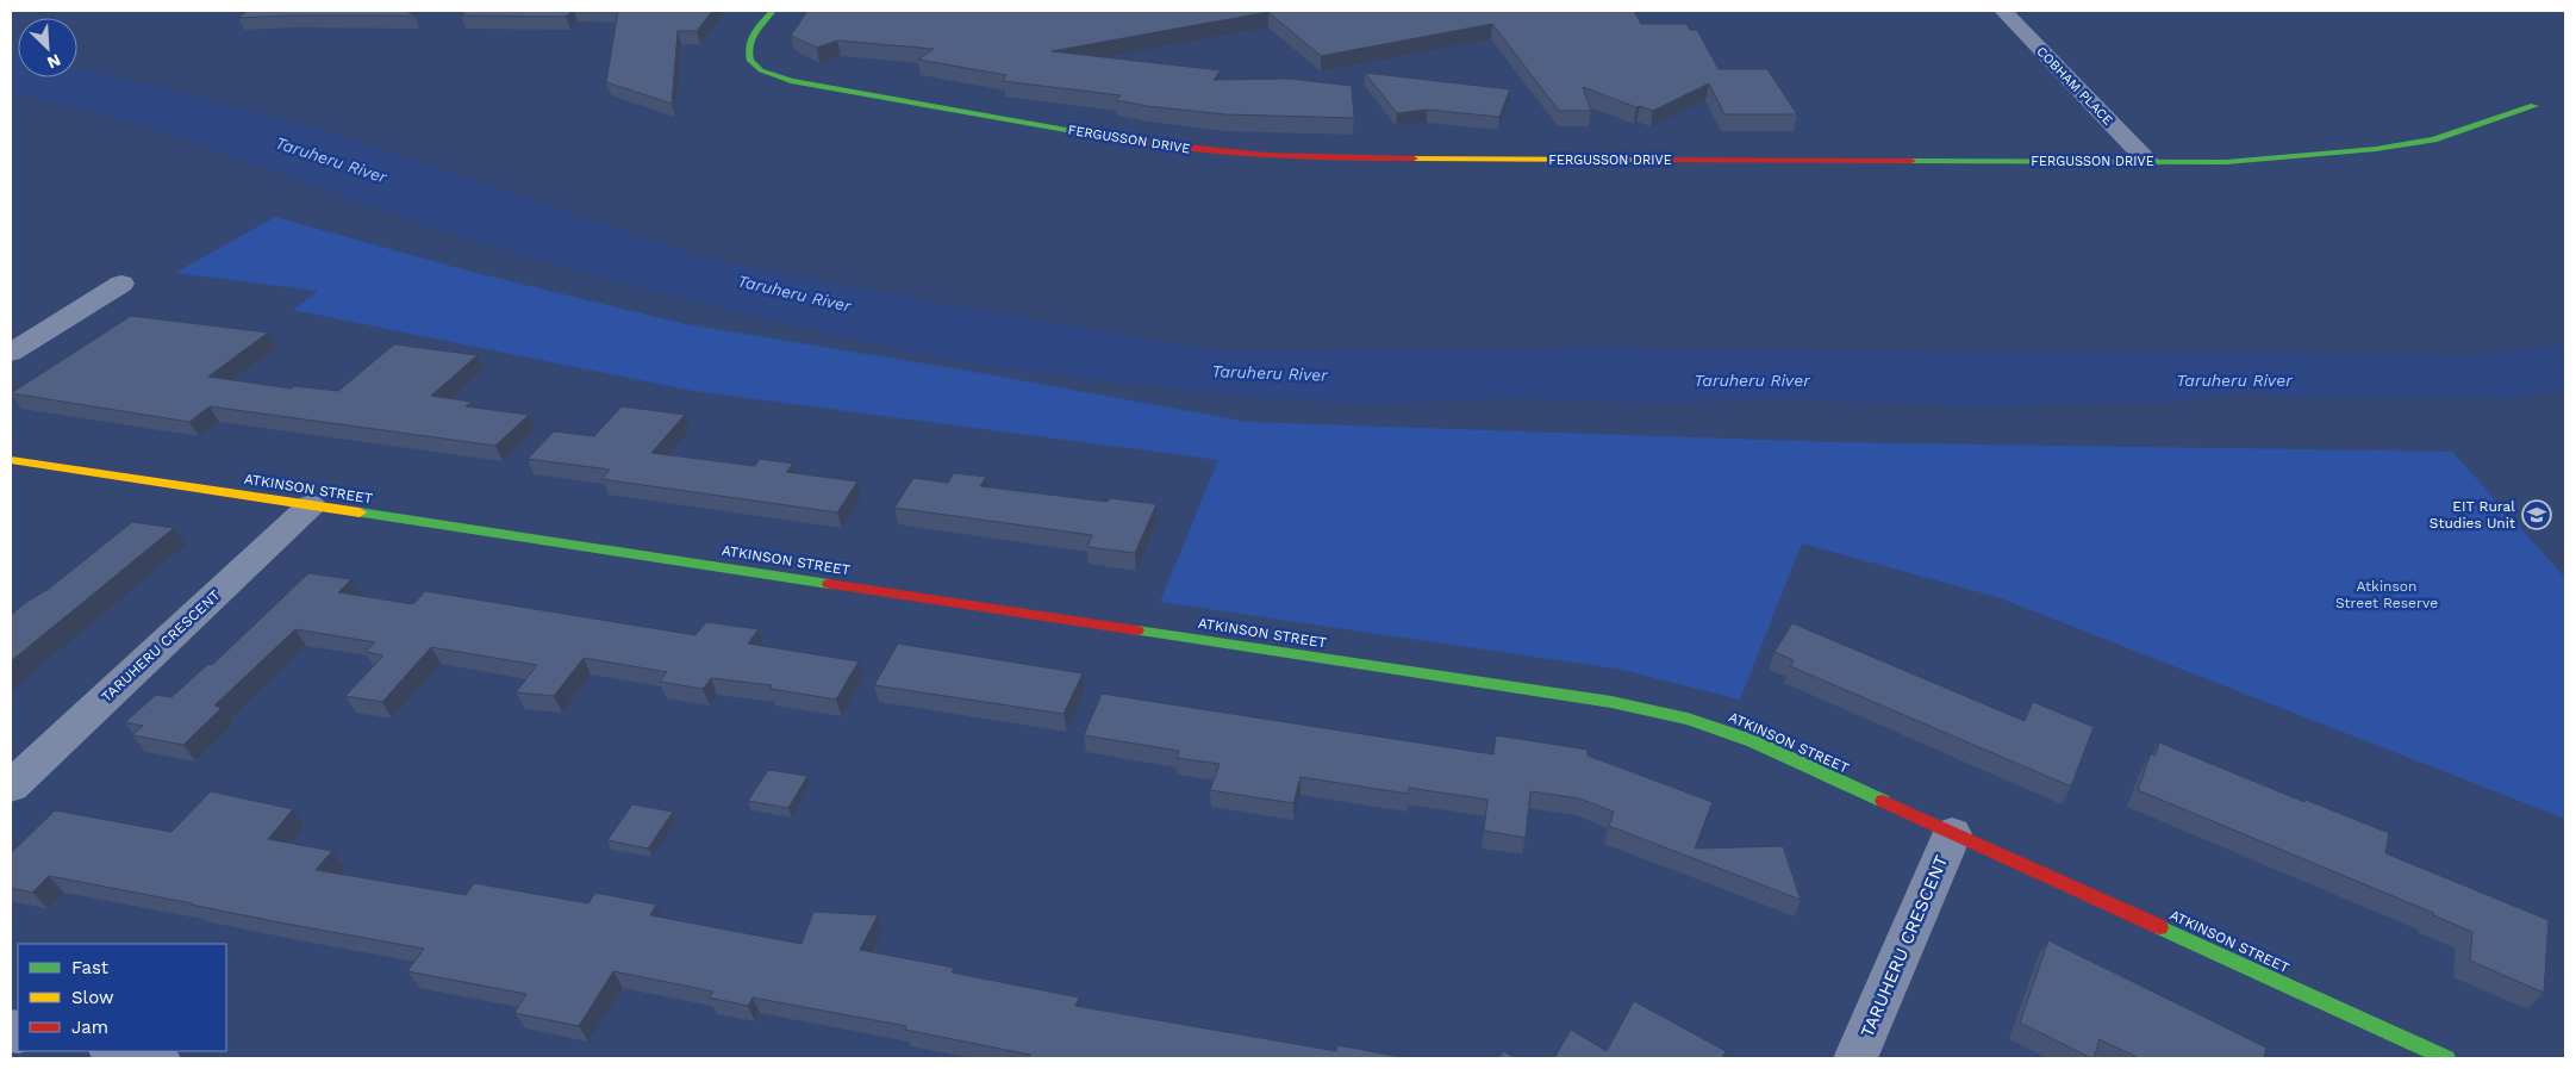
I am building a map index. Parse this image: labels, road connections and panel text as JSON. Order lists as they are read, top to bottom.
{
  "streets": {
    "street": [
      "COBHAM PLACE",
      "FERGUSSON DRIVE",
      "ATKINSON STREET",
      "TARUHERU CRESCENT"
    ]
  },
  "crossings": [
    ["COBHAM PLACE", "FERGUSSON DRIVE"],
    ["ATKINSON STREET", "TARUHERU CRESCENT"]
  ],
  "water": ["Taruheru River"],
  "parks": ["Atkinson Street Reserve"],
  "places": {
    "school or university": ["EIT Rural Studies Unit"]
  },
  "legend": ["Fast", "Slow", "Jam"],
  "north": "bottom right"
}
